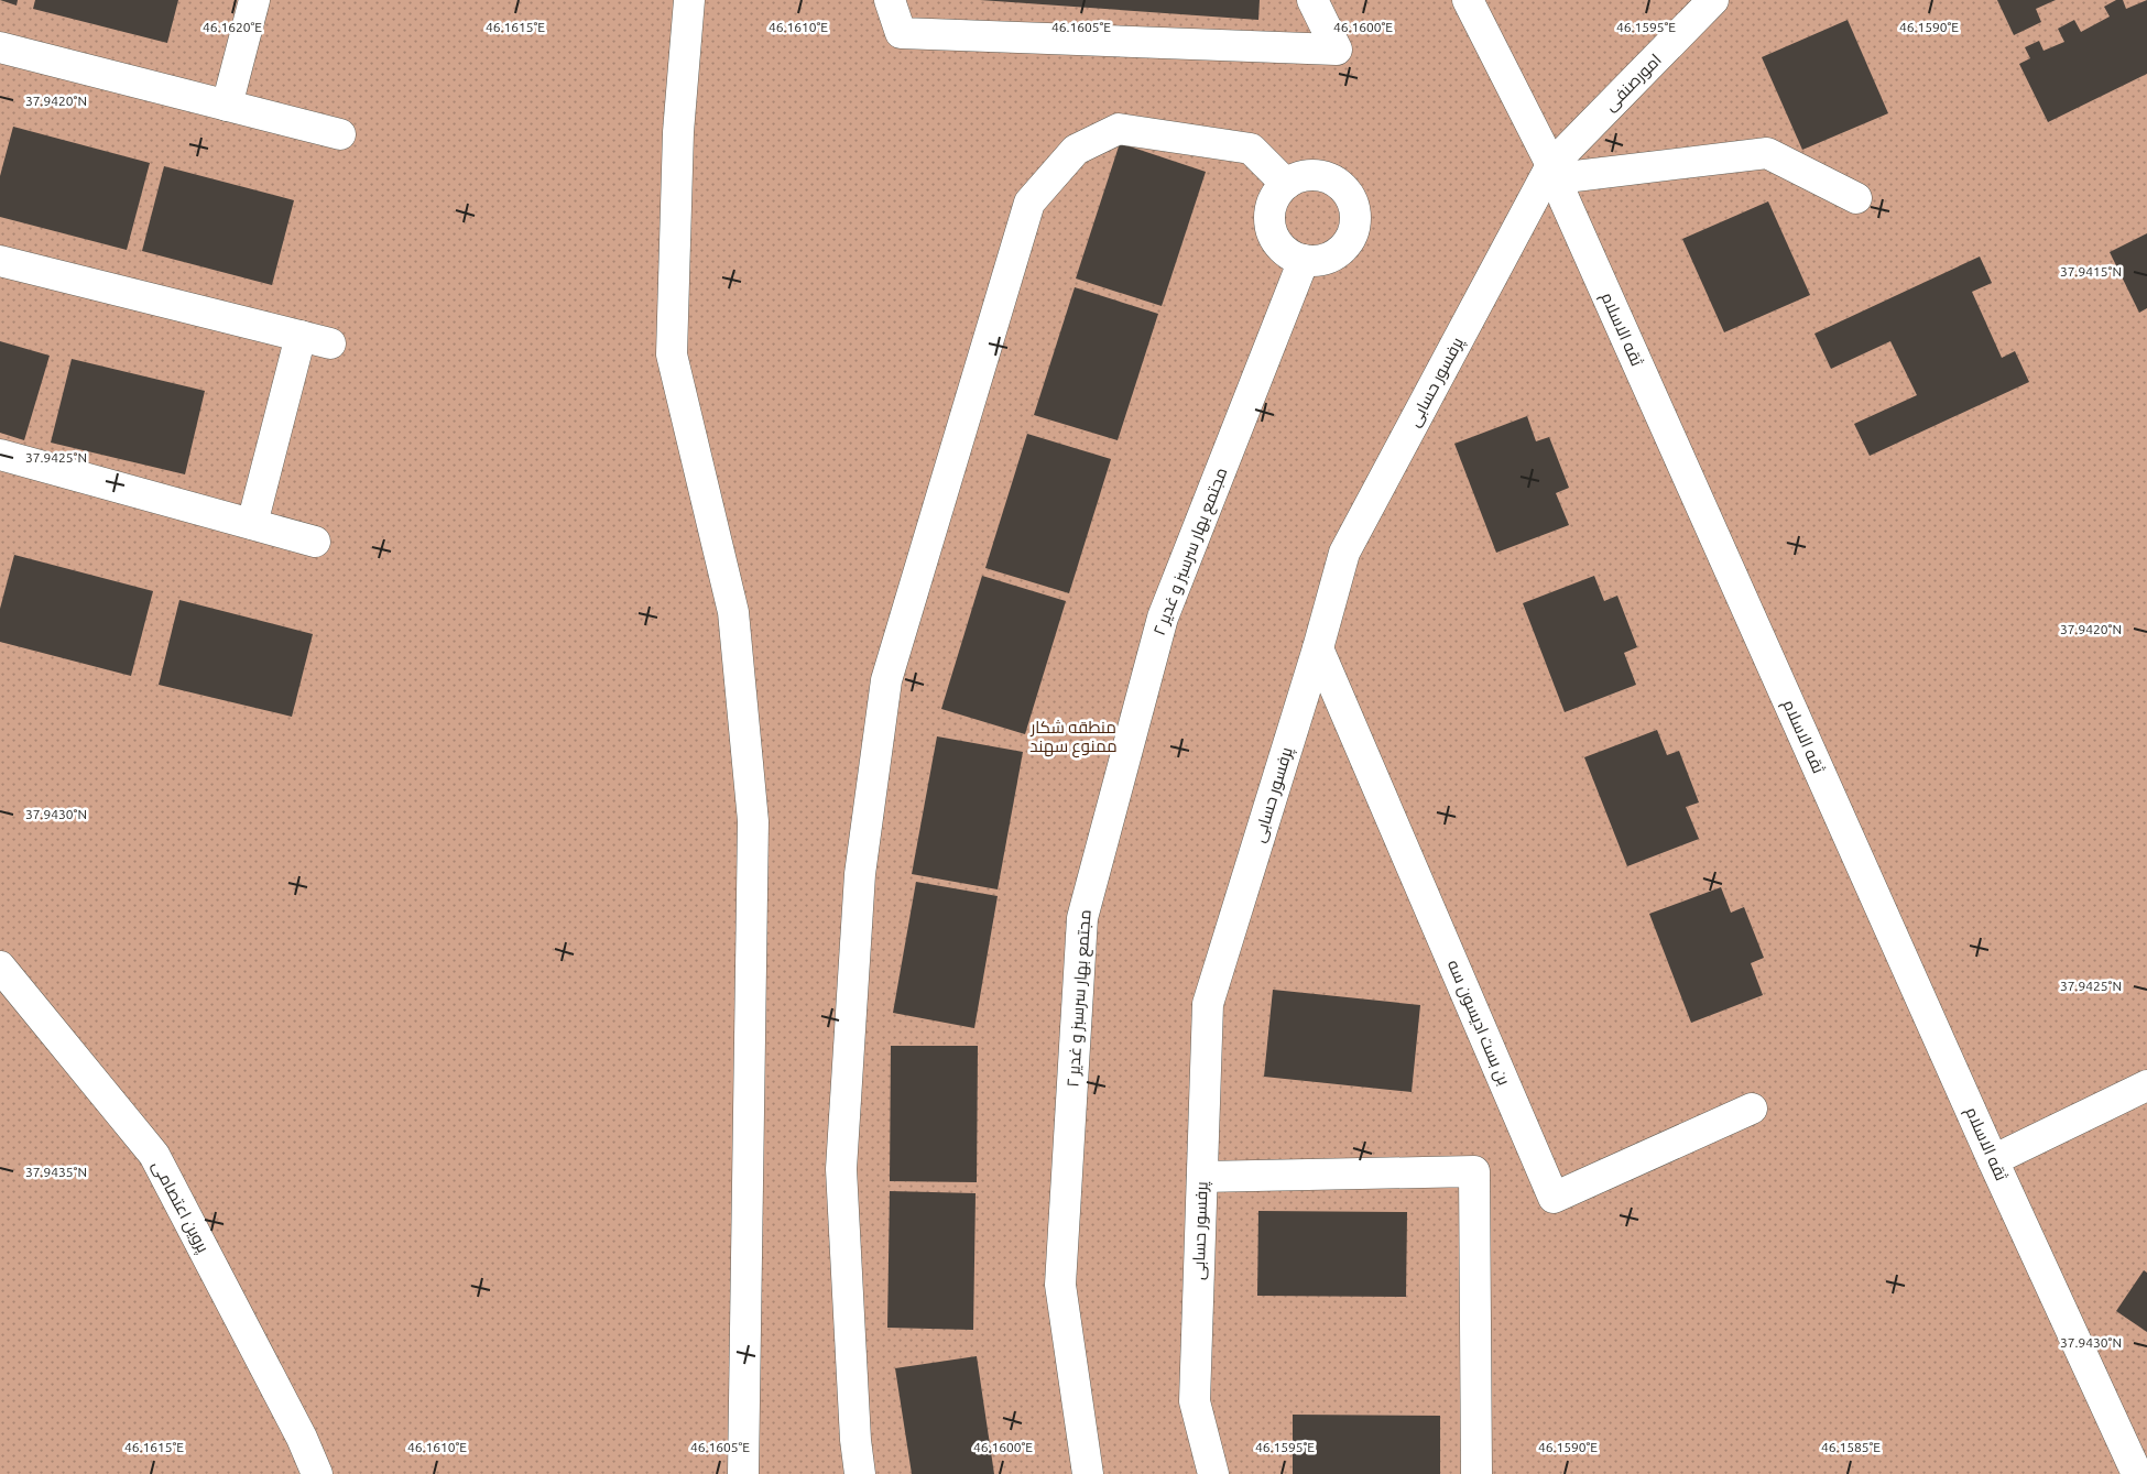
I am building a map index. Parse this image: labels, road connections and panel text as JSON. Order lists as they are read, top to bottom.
{
  "streets": {
    "street": [
      "امورصنفی",
      "ثقه الاسلام",
      "پرفسور حسابی",
      "مجتمع بهار سرسبز و غدیر ۲",
      "بن بست ادیسون سه",
      "پروین اعتصامی"
    ]
  },
  "crossings": [
    ["امورصنفی", "ثقه الاسلام"],
    ["امورصنفی", "پرفسور حسابی"],
    ["ثقه الاسلام", "پرفسور حسابی"],
    ["پرفسور حسابی", "بن بست ادیسون سه"]
  ],
  "parks": ["منطقه شکار ممنوع سهند"],
  "coordinates": [
    "46.1620°E",
    "46.1615°E",
    "46.1610°E",
    "46.1605°E",
    "46.1600°E",
    "46.1595°E",
    "46.1590°E",
    "37.9420°N",
    "37.9415°N",
    "37.9425°N",
    "37.9430°N",
    "37.9435°N",
    "46.1585°E"
  ]
}
